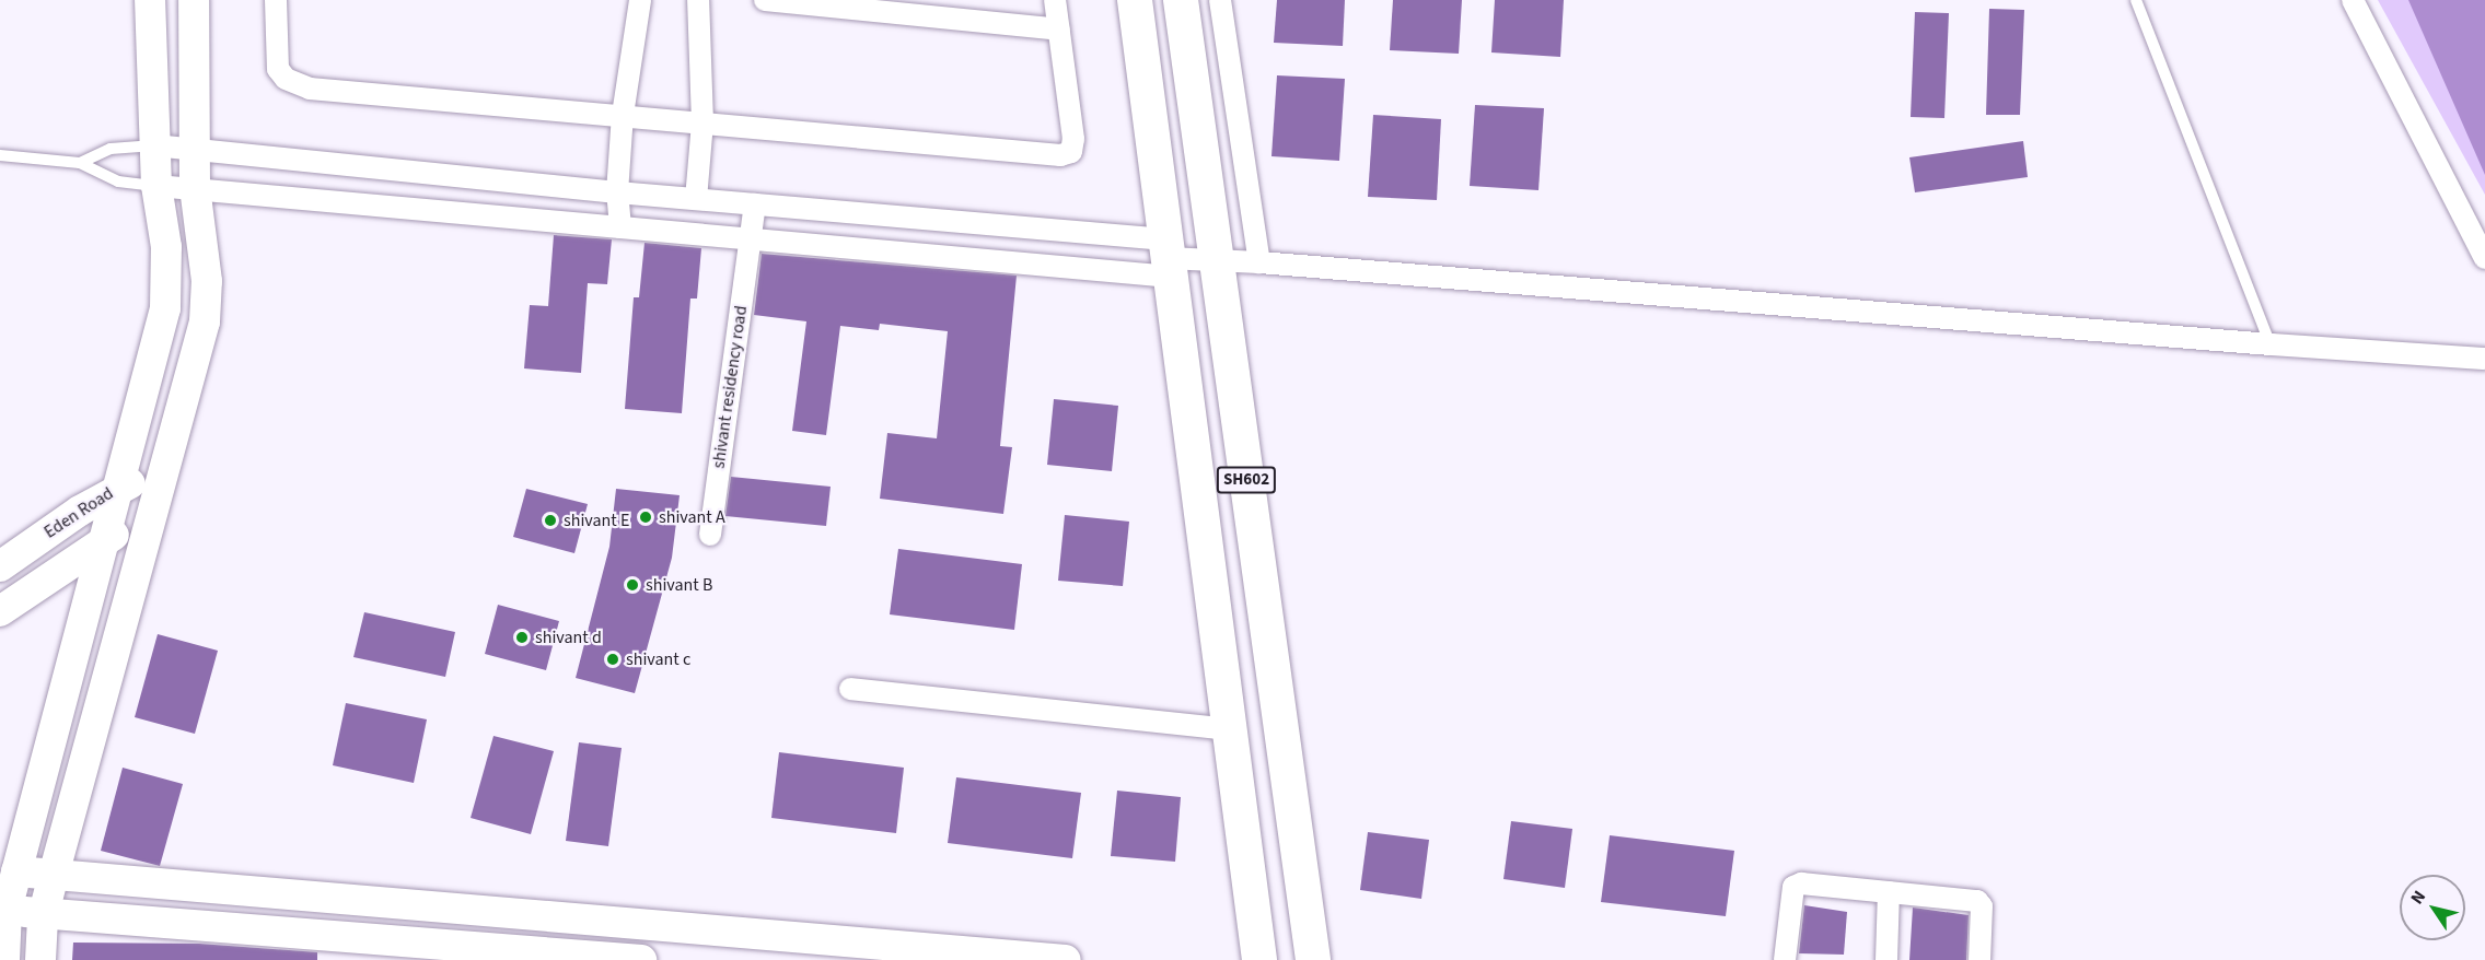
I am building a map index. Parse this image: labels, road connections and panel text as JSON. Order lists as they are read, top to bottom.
{
  "streets": {
    "main road": ["SH602"],
    "street": ["shivant residency road", "Eden Road"]
  },
  "places": [
    "shivant A",
    "shivant E",
    "shivant B",
    "shivant d",
    "shivant c"
  ],
  "north": "top left"
}
